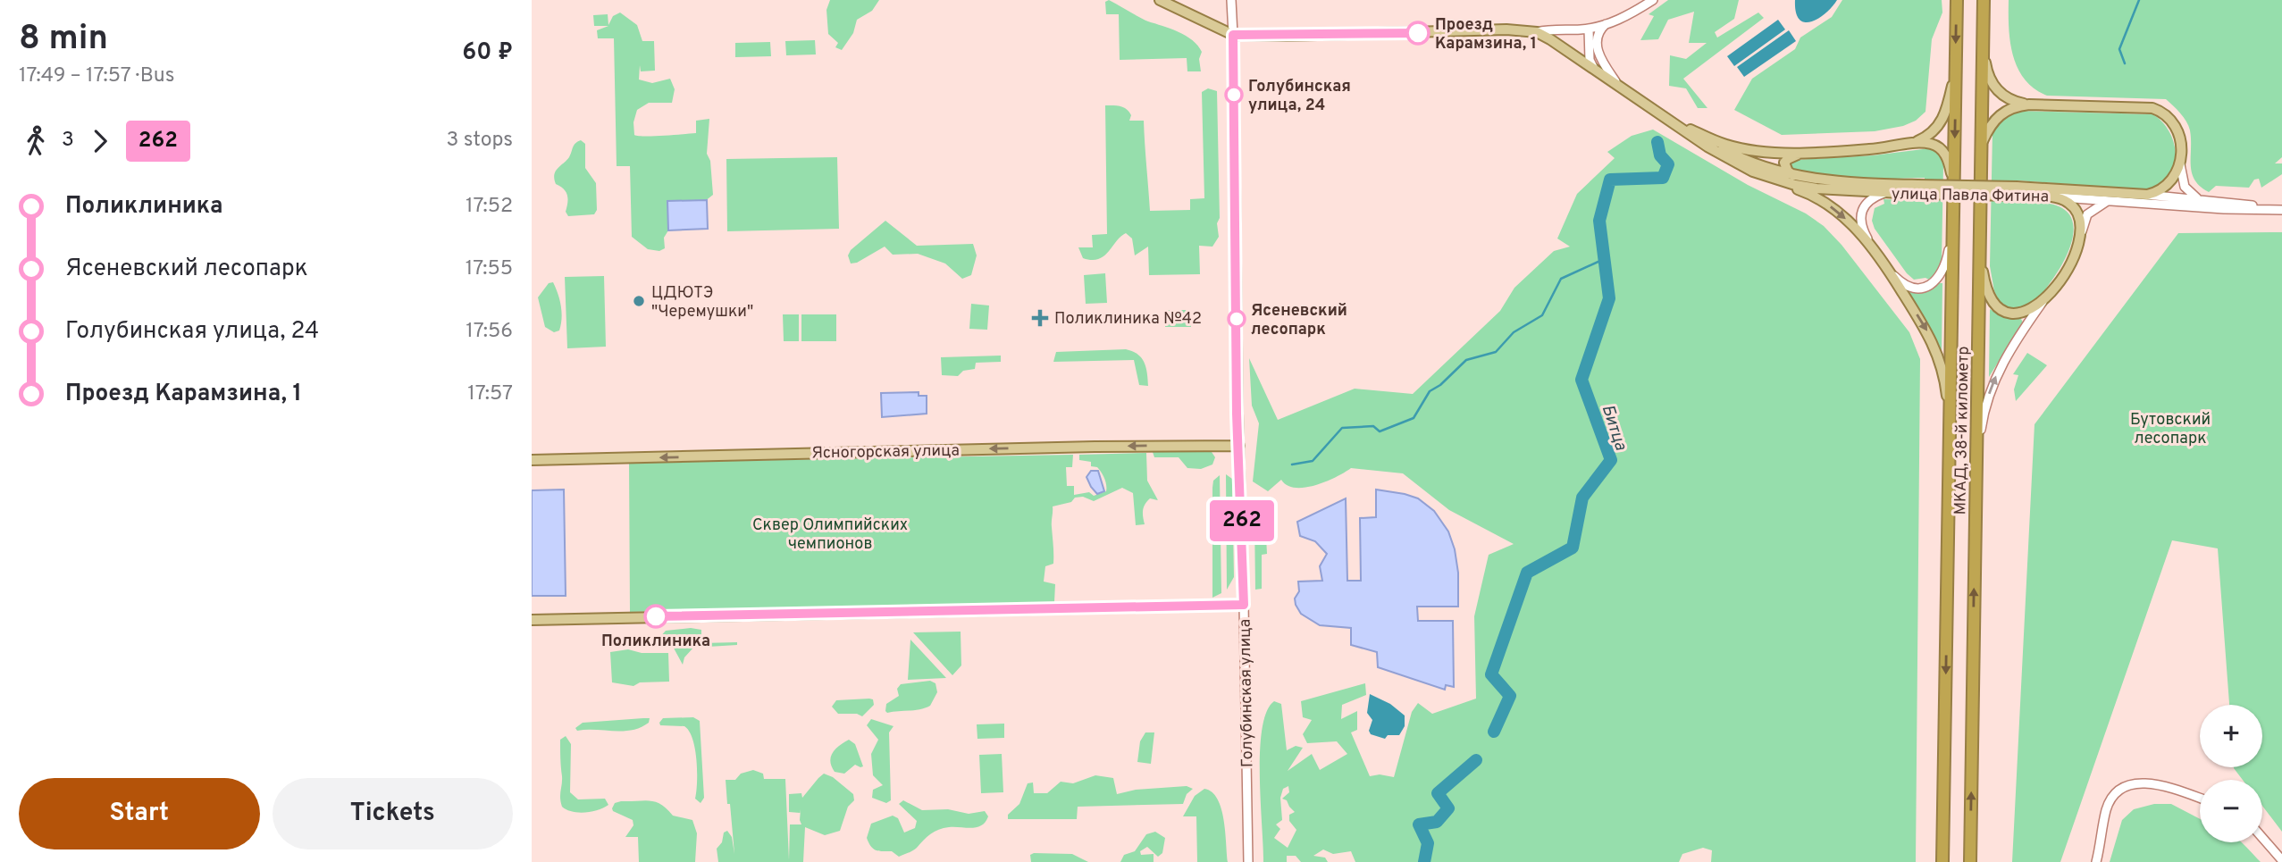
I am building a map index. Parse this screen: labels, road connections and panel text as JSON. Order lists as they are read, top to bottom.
{
  "streets": {
    "highway": ["МКАД, 38-й километр"],
    "main road": ["улица Павла Фитина", "Ясногорская улица", "Голубинская улица"]
  },
  "crossings": [
    ["Ясногорская улица", "Голубинская улица"]
  ],
  "one_way": ["Ясногорская улица"],
  "water": ["Битца"],
  "parks": ["Бутовский лесопарк", "Сквер Олимпийских чемпионов"],
  "places": {
    "other": [
      "Проезд Карамзина, 1",
      "Голубинская улица, 24",
      "ЦДЮТЭ \"Черемушки\"",
      "Ясеневский лесопарк",
      "Поликлиника"
    ],
    "health": ["Поликлиника №42"]
  },
  "lines": ["bus line 262"],
  "page": {
    "heading": ["8 min", "17:49 – 17:57 · Bus", "60 ₽"],
    "on_map": "262",
    "legs": ["3", "262", "3 stops"],
    "list": [
      {
        "name": "Поликлиника",
        "value": "17:52"
      },
      {
        "name": "Ясеневский лесопарк",
        "value": "17:55"
      },
      {
        "name": "Голубинская улица, 24",
        "value": "17:56"
      },
      {
        "name": "Проезд Карамзина, 1",
        "value": "17:57"
      }
    ],
    "map_buttons": ["+", "−"],
    "buttons": ["Start", "Tickets"]
  }
}
